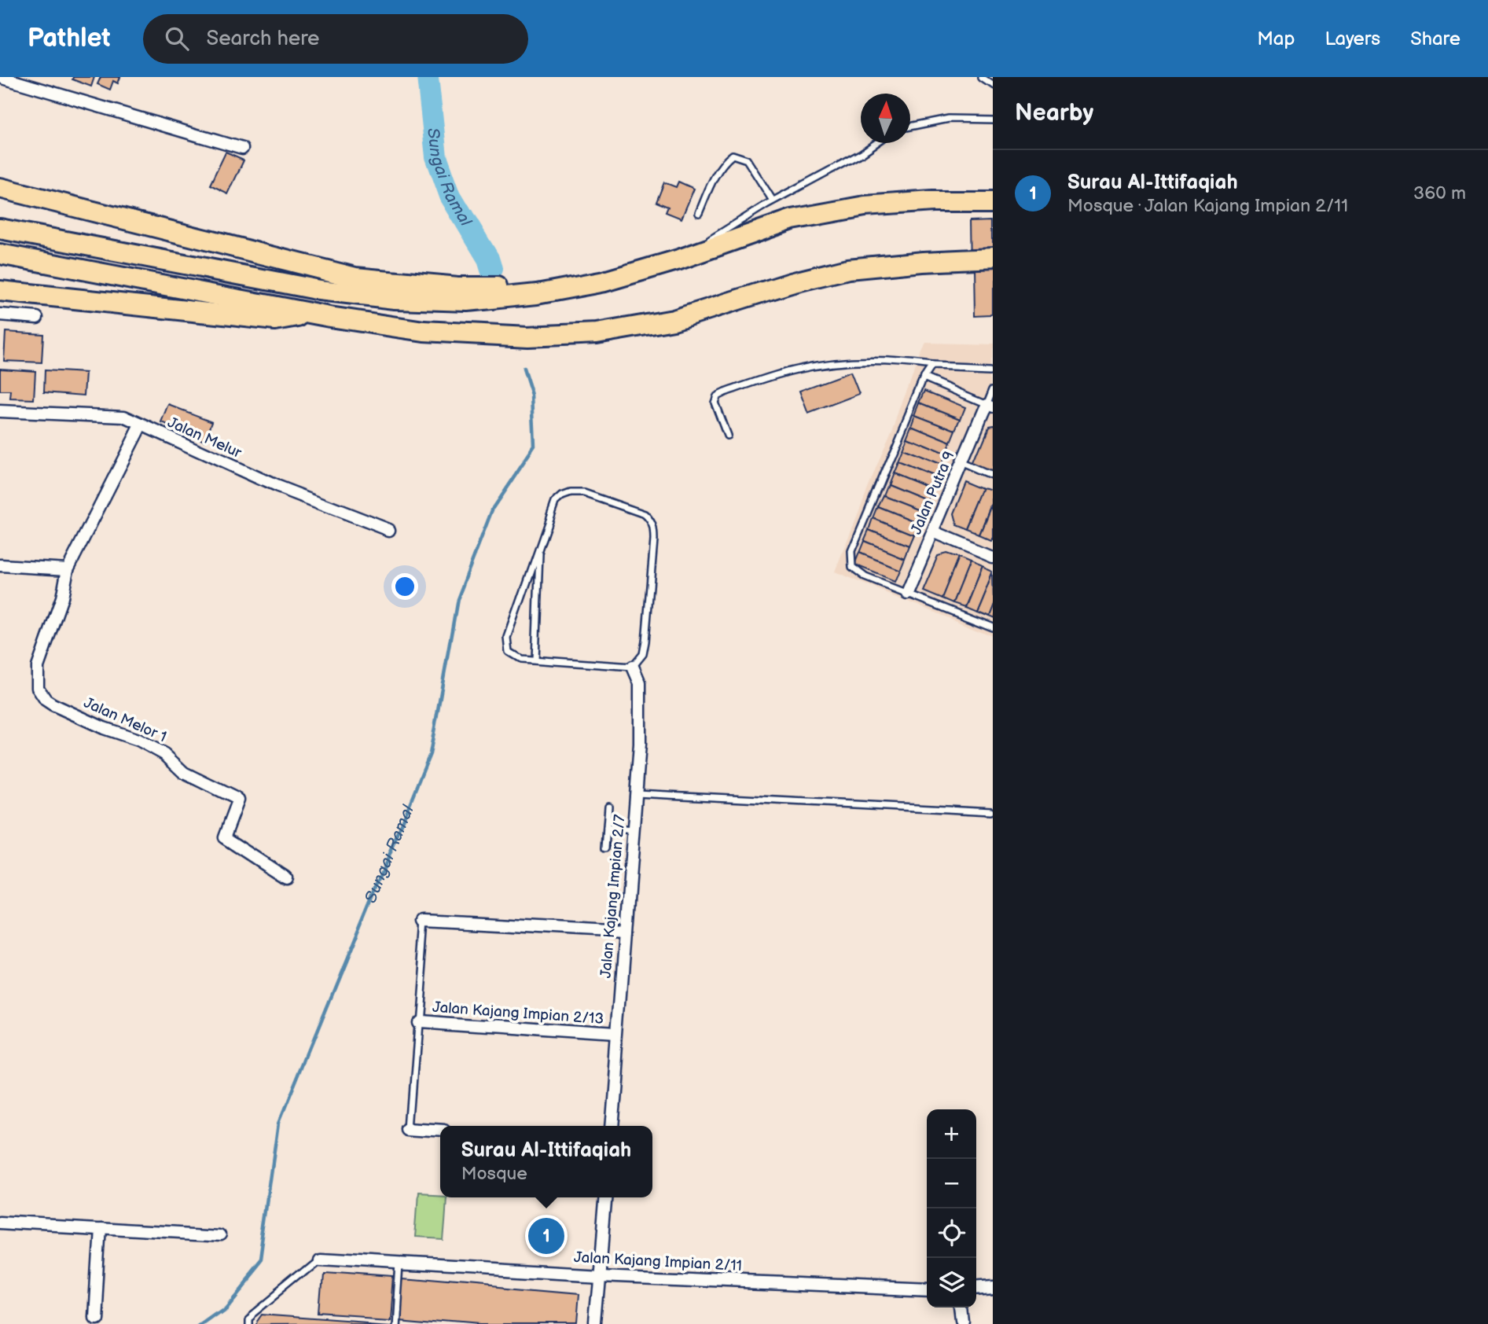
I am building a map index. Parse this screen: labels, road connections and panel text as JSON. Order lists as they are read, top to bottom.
{
  "streets": {
    "street": [
      "Jalan Melur",
      "Jalan Putra 9",
      "Jalan Melor 1",
      "Jalan Kajang Impian 2/7",
      "Jalan Kajang Impian 2/13",
      "Jalan Kajang Impian 2/11"
    ]
  },
  "crossings": [
    ["Jalan Melur", "Jalan Melor 1"],
    ["Jalan Kajang Impian 2/7", "Jalan Kajang Impian 2/13"]
  ],
  "water": ["Sungai Ramal"],
  "north": "top",
  "page": {
    "header": "Pathlet",
    "search": "Search here",
    "nav": ["Map", "Layers", "Share"],
    "heading": "Nearby",
    "list": [
      {
        "mark": "1",
        "name": "Surau Al-Ittifaqiah",
        "note": "Mosque · Jalan Kajang Impian 2/11",
        "value": "360 m"
      }
    ],
    "map_buttons": ["+", "−"],
    "popup": ["Surau Al-Ittifaqiah", "Mosque"],
    "pins": "1"
  }
}
